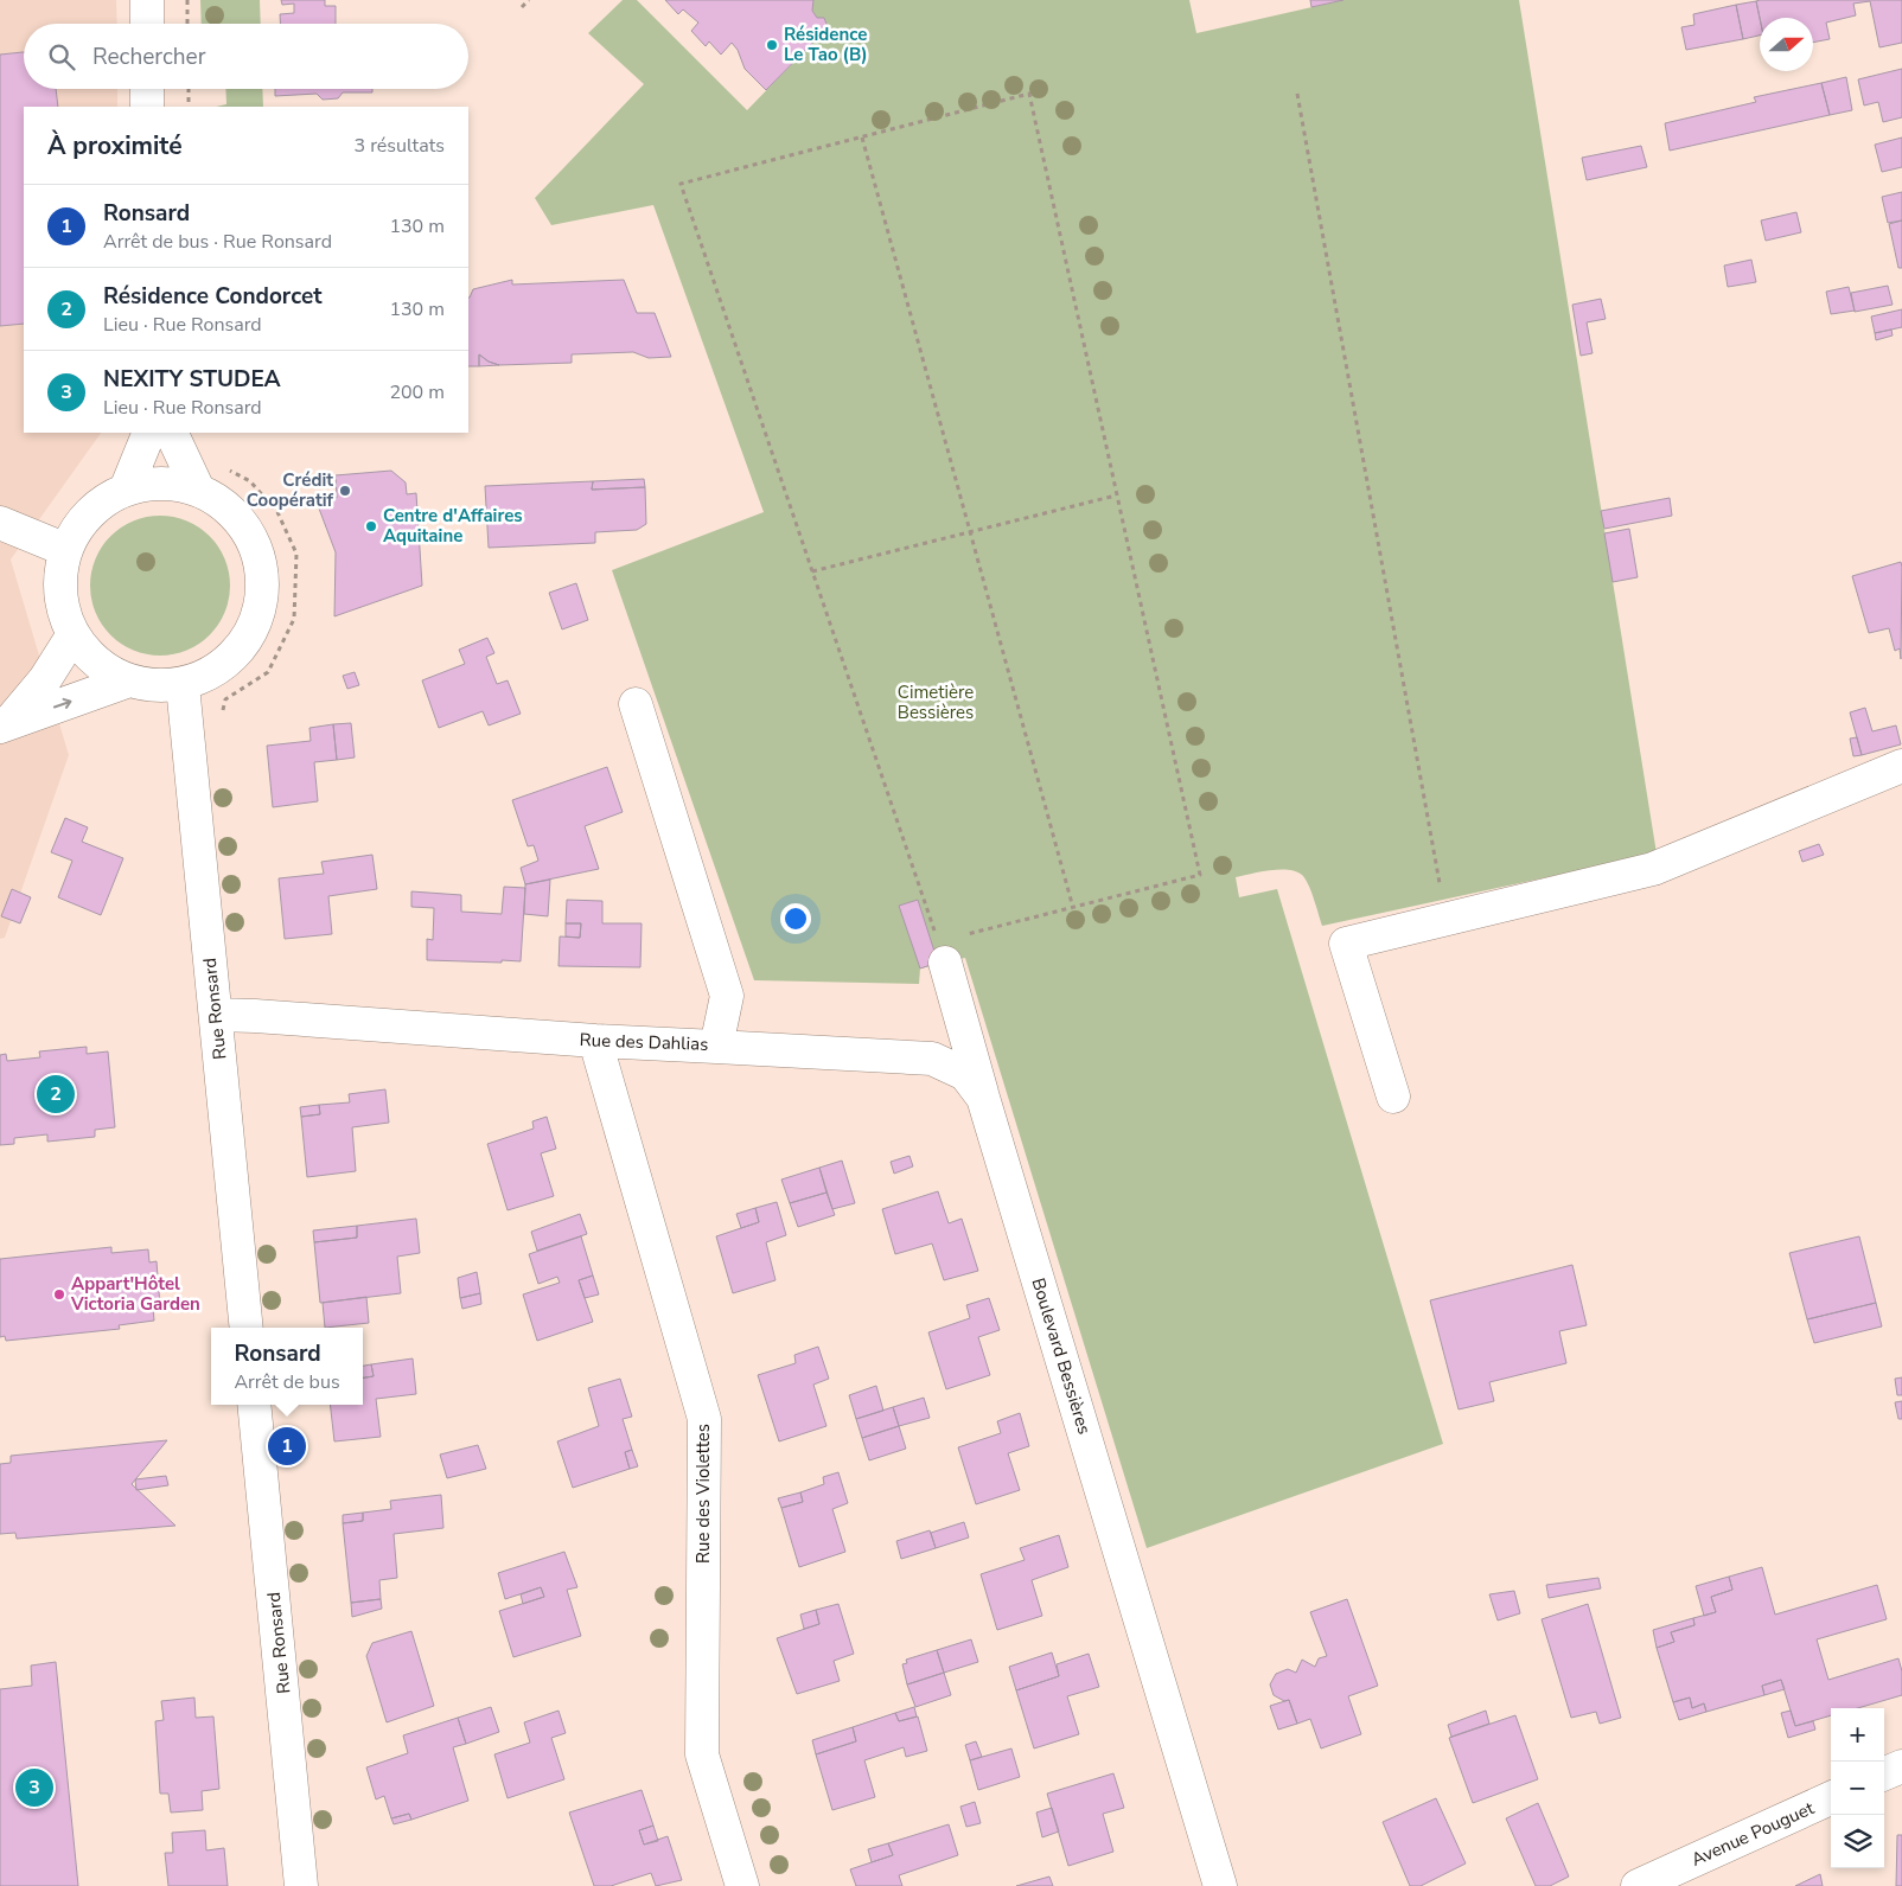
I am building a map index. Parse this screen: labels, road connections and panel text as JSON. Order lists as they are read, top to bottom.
{
  "streets": {
    "street": [
      "Rue Ronsard",
      "Rue des Dahlias",
      "Boulevard Bessières",
      "Rue des Violettes",
      "Avenue Pouguet"
    ]
  },
  "crossings": [
    ["Rue Ronsard", "Rue des Dahlias"],
    ["Rue des Dahlias", "Boulevard Bessières"],
    ["Rue des Dahlias", "Rue des Violettes"]
  ],
  "parks": ["Cimetière Bessières"],
  "places": [
    "Résidence Le Tao (B)",
    "Crédit Coopératif",
    "Centre d'Affaires Aquitaine",
    "Appart'Hôtel Victoria Garden"
  ],
  "north": "right",
  "page": {
    "search": "Rechercher",
    "heading": ["À proximité", "3 résultats"],
    "list": [
      {
        "mark": "1",
        "name": "Ronsard",
        "note": "Arrêt de bus · Rue Ronsard",
        "value": "130 m"
      },
      {
        "mark": "2",
        "name": "Résidence Condorcet",
        "note": "Lieu · Rue Ronsard",
        "value": "130 m"
      },
      {
        "mark": "3",
        "name": "NEXITY STUDEA",
        "note": "Lieu · Rue Ronsard",
        "value": "200 m"
      }
    ],
    "pins": ["2", "1", "3"],
    "popup": ["Ronsard", "Arrêt de bus"],
    "map_buttons": ["+", "−"]
  }
}
